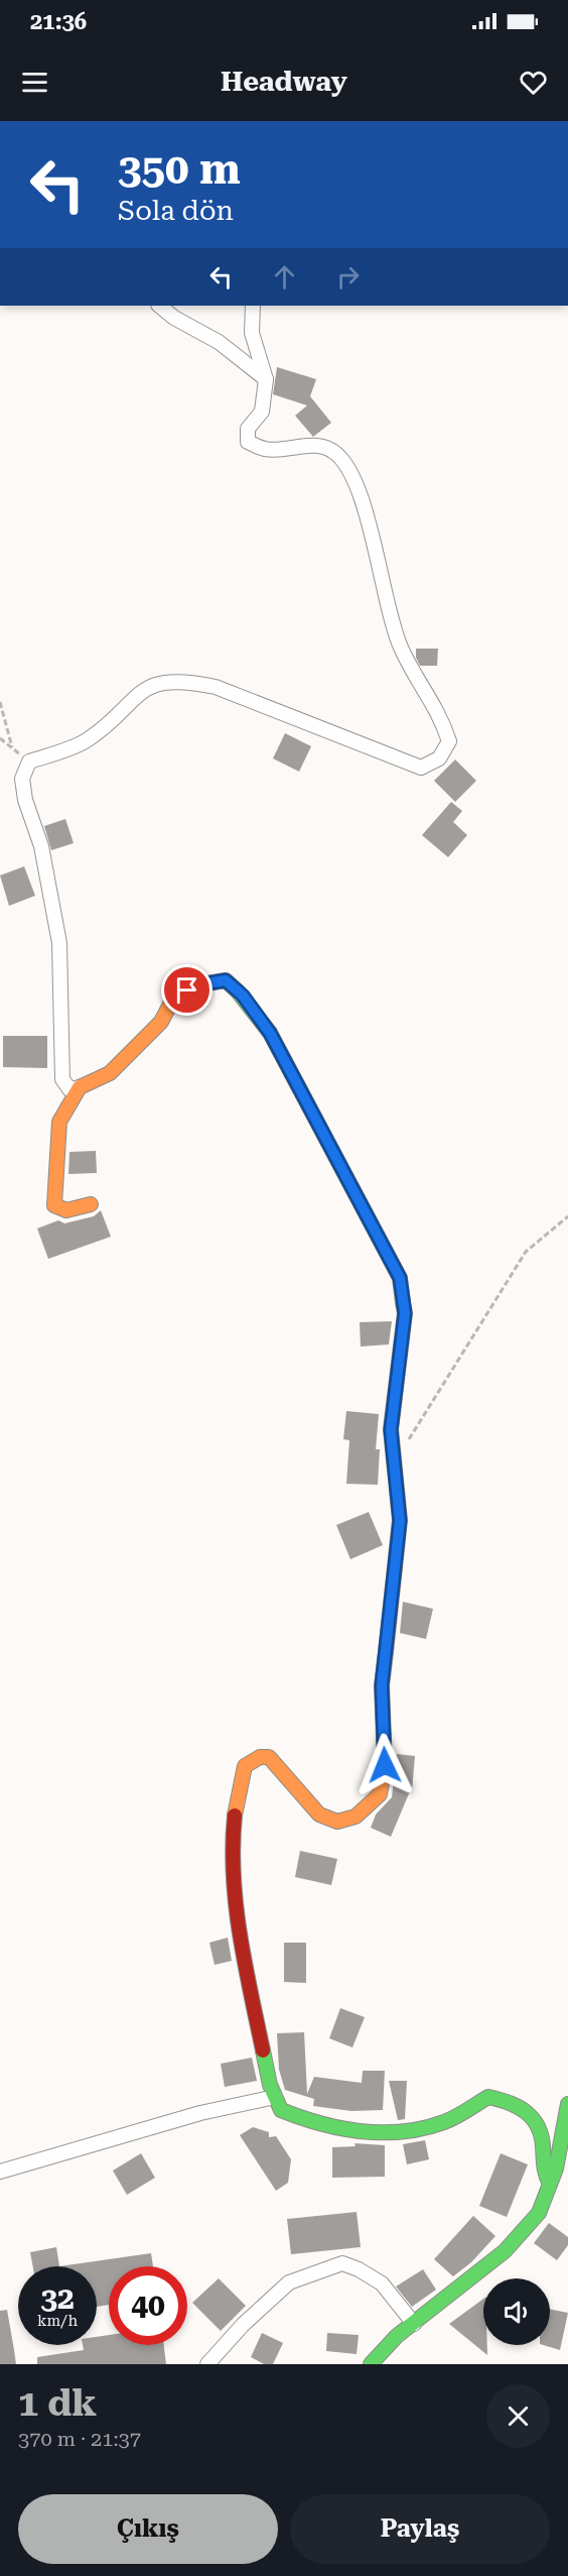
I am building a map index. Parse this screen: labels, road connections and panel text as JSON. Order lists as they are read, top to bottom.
{
  "page": {
    "status": "21:36",
    "header": "Headway",
    "turn": ["350 m", "Sola dön"],
    "speed": "32 km/h",
    "limit": "40",
    "heading": ["1 dk", "370 m · 21:37"],
    "buttons": ["Çıkış", "Paylaş"]
  }
}
